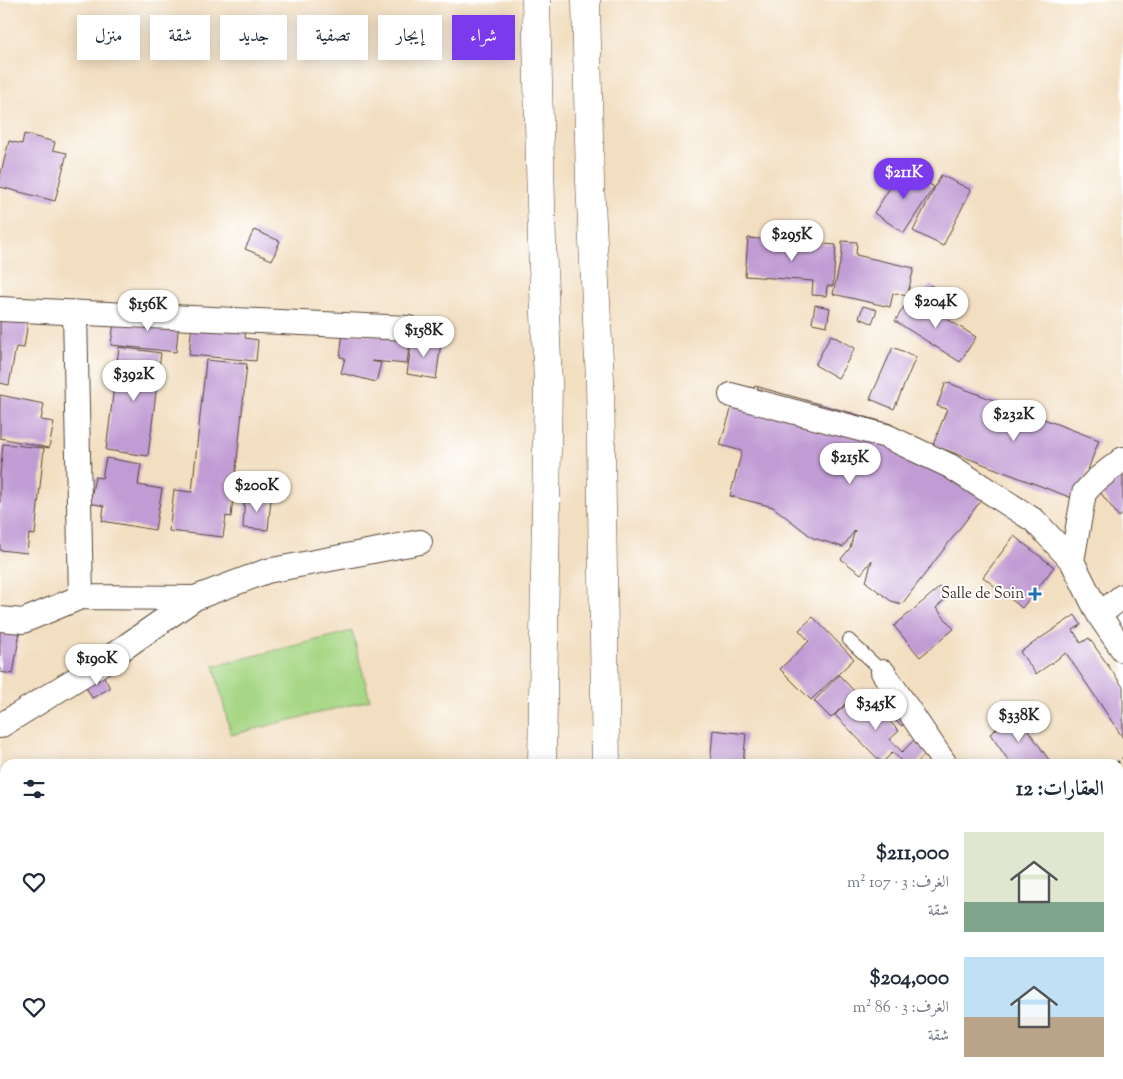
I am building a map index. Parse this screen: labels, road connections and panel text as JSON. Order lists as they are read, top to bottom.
{
  "places": {
    "health": ["Salle de Soin"]
  },
  "page": {
    "chip": [
      "شراء",
      "إيجار",
      "تصفية",
      "جديد",
      "شقة",
      "منزل"
    ],
    "price": [
      "$211K",
      "$295K",
      "$204K",
      "$156K",
      "$158K",
      "$392K",
      "$232K",
      "$215K",
      "$200K",
      "$190K",
      "$345K",
      "$338K"
    ],
    "heading": "العقارات: 12",
    "list": [
      {
        "name": "$211,000",
        "note": "الغرف: 3 · 107 m² · شقة"
      },
      {
        "name": "$204,000",
        "note": "الغرف: 3 · 86 m² · شقة"
      }
    ]
  }
}
